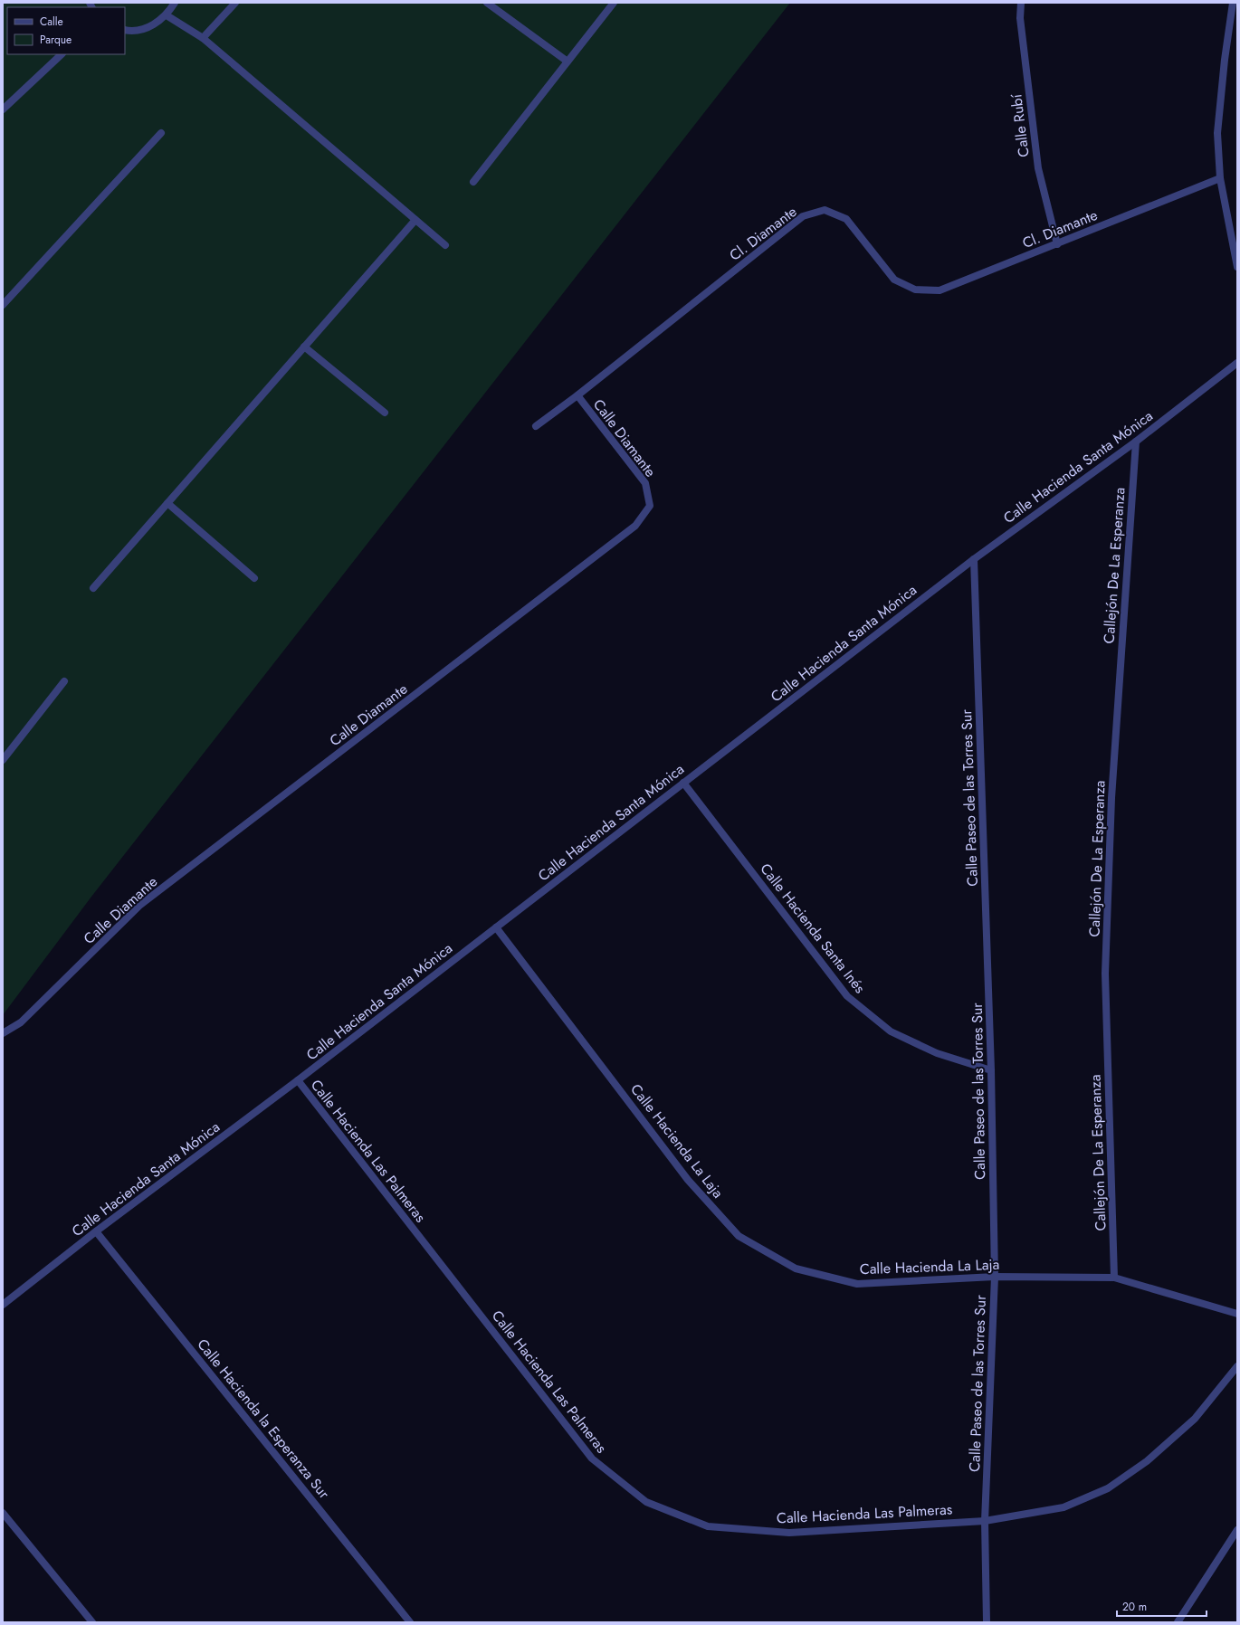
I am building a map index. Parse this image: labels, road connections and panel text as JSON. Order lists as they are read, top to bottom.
{
  "streets": {
    "street": [
      "Calle Rubí",
      "Cl. Diamante",
      "Calle Diamante",
      "Calle Hacienda Santa Mónica",
      "Callejón De La Esperanza",
      "Calle Paseo de las Torres Sur",
      "Calle Hacienda Santa Inés",
      "Calle Hacienda La Laja",
      "Calle Hacienda Las Palmeras",
      "Calle Hacienda la Esperanza Sur"
    ]
  },
  "crossings": [
    ["Calle Rubí", "Cl. Diamante"],
    ["Cl. Diamante", "Calle Diamante"],
    ["Calle Hacienda Santa Mónica", "Callejón De La Esperanza"],
    ["Calle Hacienda Santa Mónica", "Calle Paseo de las Torres Sur"],
    ["Calle Hacienda Santa Mónica", "Calle Hacienda Santa Inés"],
    ["Calle Hacienda Santa Mónica", "Calle Hacienda La Laja"],
    ["Calle Hacienda Santa Mónica", "Calle Hacienda Las Palmeras"],
    ["Calle Hacienda Santa Mónica", "Calle Hacienda la Esperanza Sur"],
    ["Callejón De La Esperanza", "Calle Hacienda La Laja"],
    ["Calle Paseo de las Torres Sur", "Calle Hacienda Santa Inés"],
    ["Calle Paseo de las Torres Sur", "Calle Hacienda La Laja"],
    ["Calle Paseo de las Torres Sur", "Calle Hacienda Las Palmeras"]
  ],
  "legend": ["Calle", "Parque"],
  "scale_bar": "20 m"
}
